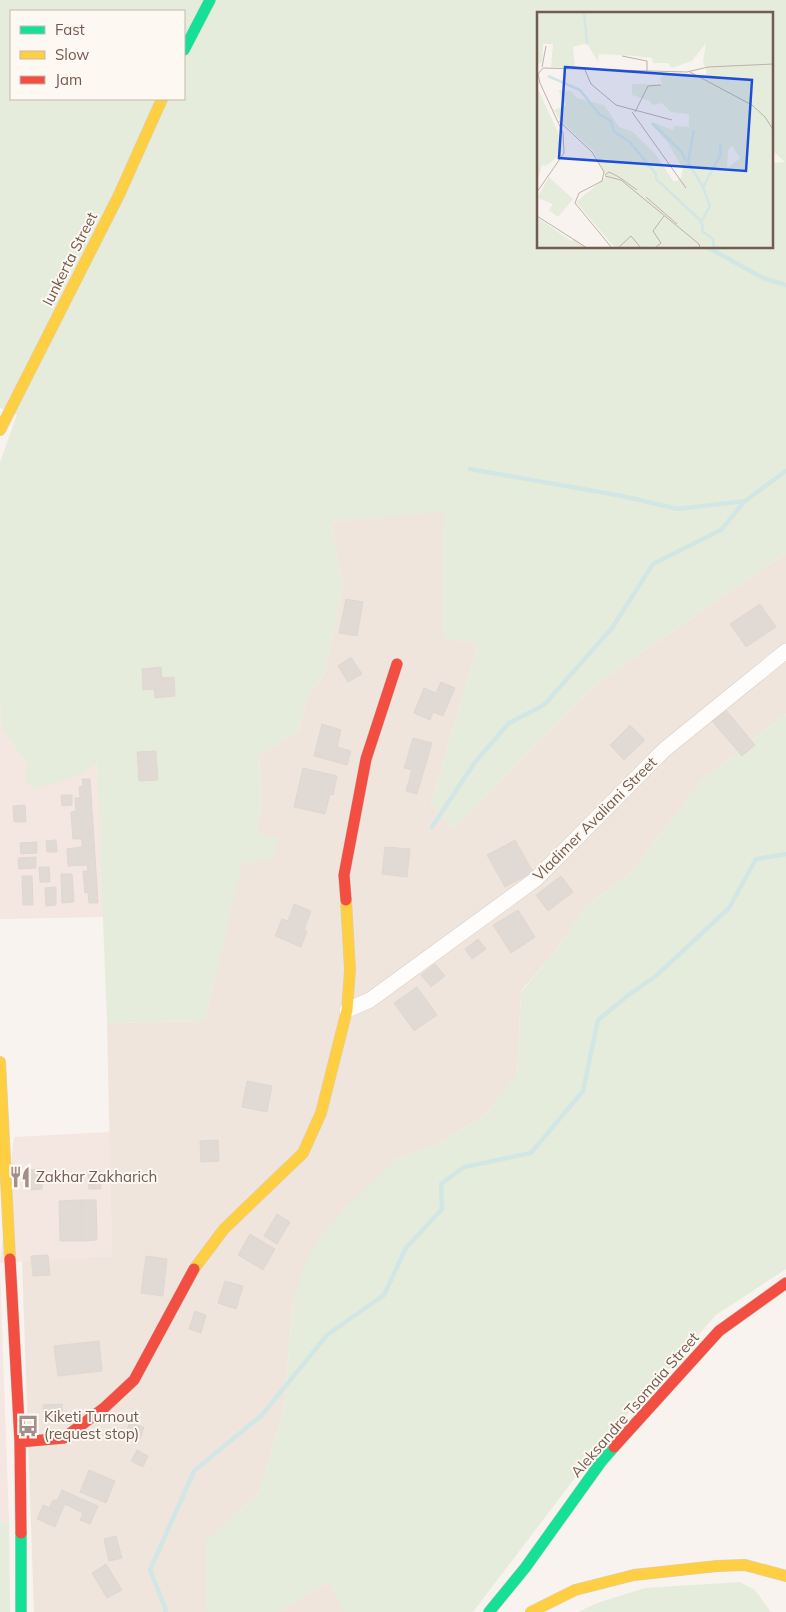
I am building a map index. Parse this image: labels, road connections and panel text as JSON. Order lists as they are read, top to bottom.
{
  "streets": {
    "street": ["Iunkerta Street", "Vladimer Avaliani Street", "Aleksandre Tsomaia Street"]
  },
  "places": {
    "restaurant": ["Zakhar Zakharich"],
    "bus stop": ["Kiketi Turnout (request stop)"]
  },
  "legend": ["Fast", "Slow", "Jam"]
}
